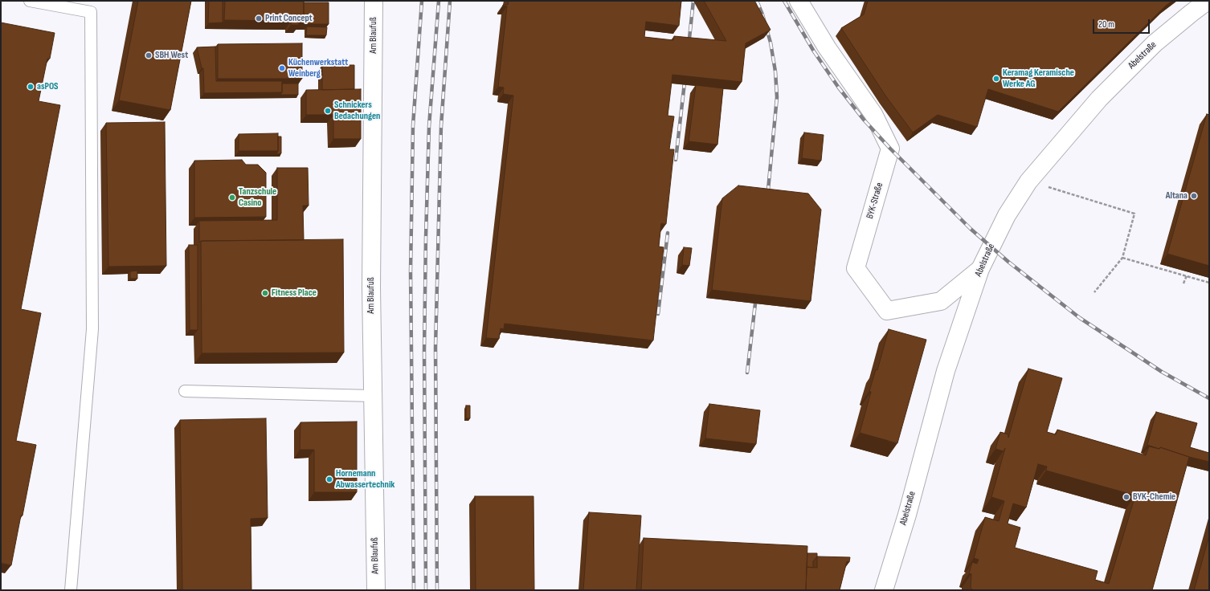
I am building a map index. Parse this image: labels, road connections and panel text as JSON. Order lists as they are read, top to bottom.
{
  "streets": {
    "street": ["Am Blaufuß", "Abelstraße", "BYK-Straße"]
  },
  "crossings": [
    ["Abelstraße", "BYK-Straße"]
  ],
  "places": [
    "Print Concept",
    "SBH West",
    "Küchenwerkstatt Weinberg",
    "Keramag Keramische Werke AG",
    "asPOS",
    "Schnickers Bedachungen",
    "Altana",
    "Tanzschule Casino",
    "Fitness Place",
    "Hornemann Abwassertechnik",
    "BYK-Chemie"
  ],
  "scale_bar": "20 m"
}
